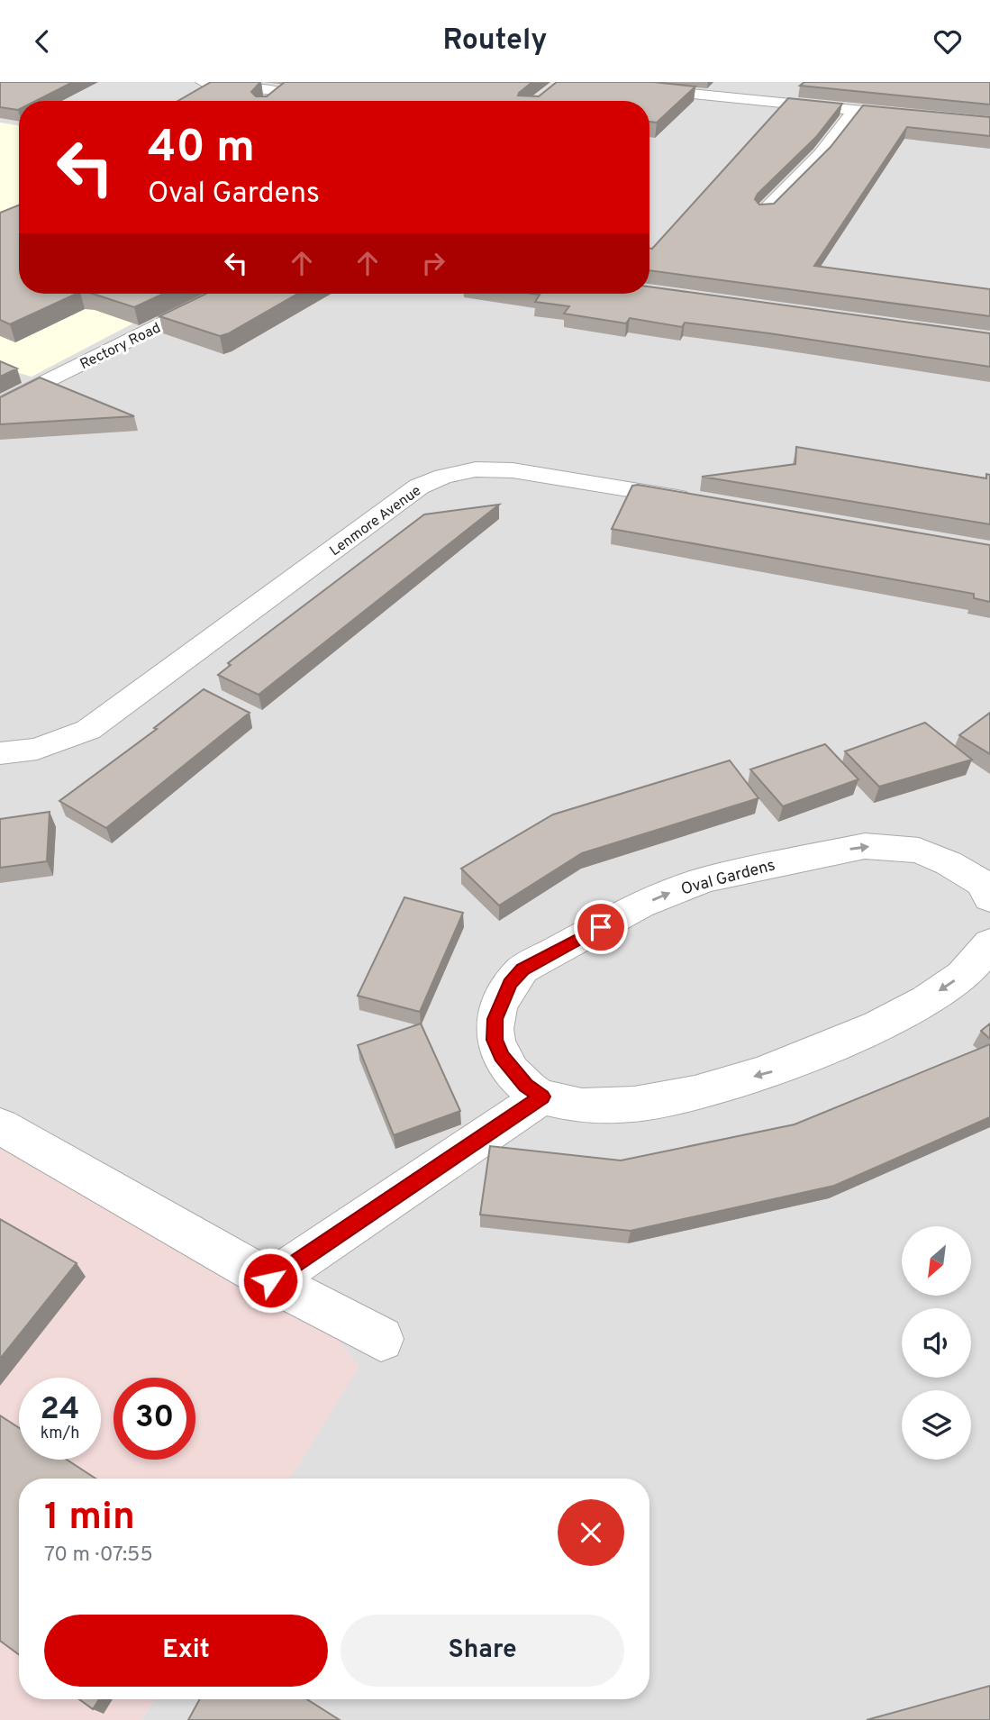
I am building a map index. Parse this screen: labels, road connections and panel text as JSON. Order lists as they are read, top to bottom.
{
  "streets": {
    "street": ["Rectory Road", "Lenmore Avenue", "Oval Gardens"]
  },
  "north": "bottom left",
  "page": {
    "header": "Routely",
    "turn": ["40 m", "Oval Gardens"],
    "speed": "24 km/h",
    "limit": "30",
    "heading": ["1 min", "70 m · 07:55"],
    "buttons": ["Exit", "Share"]
  }
}
